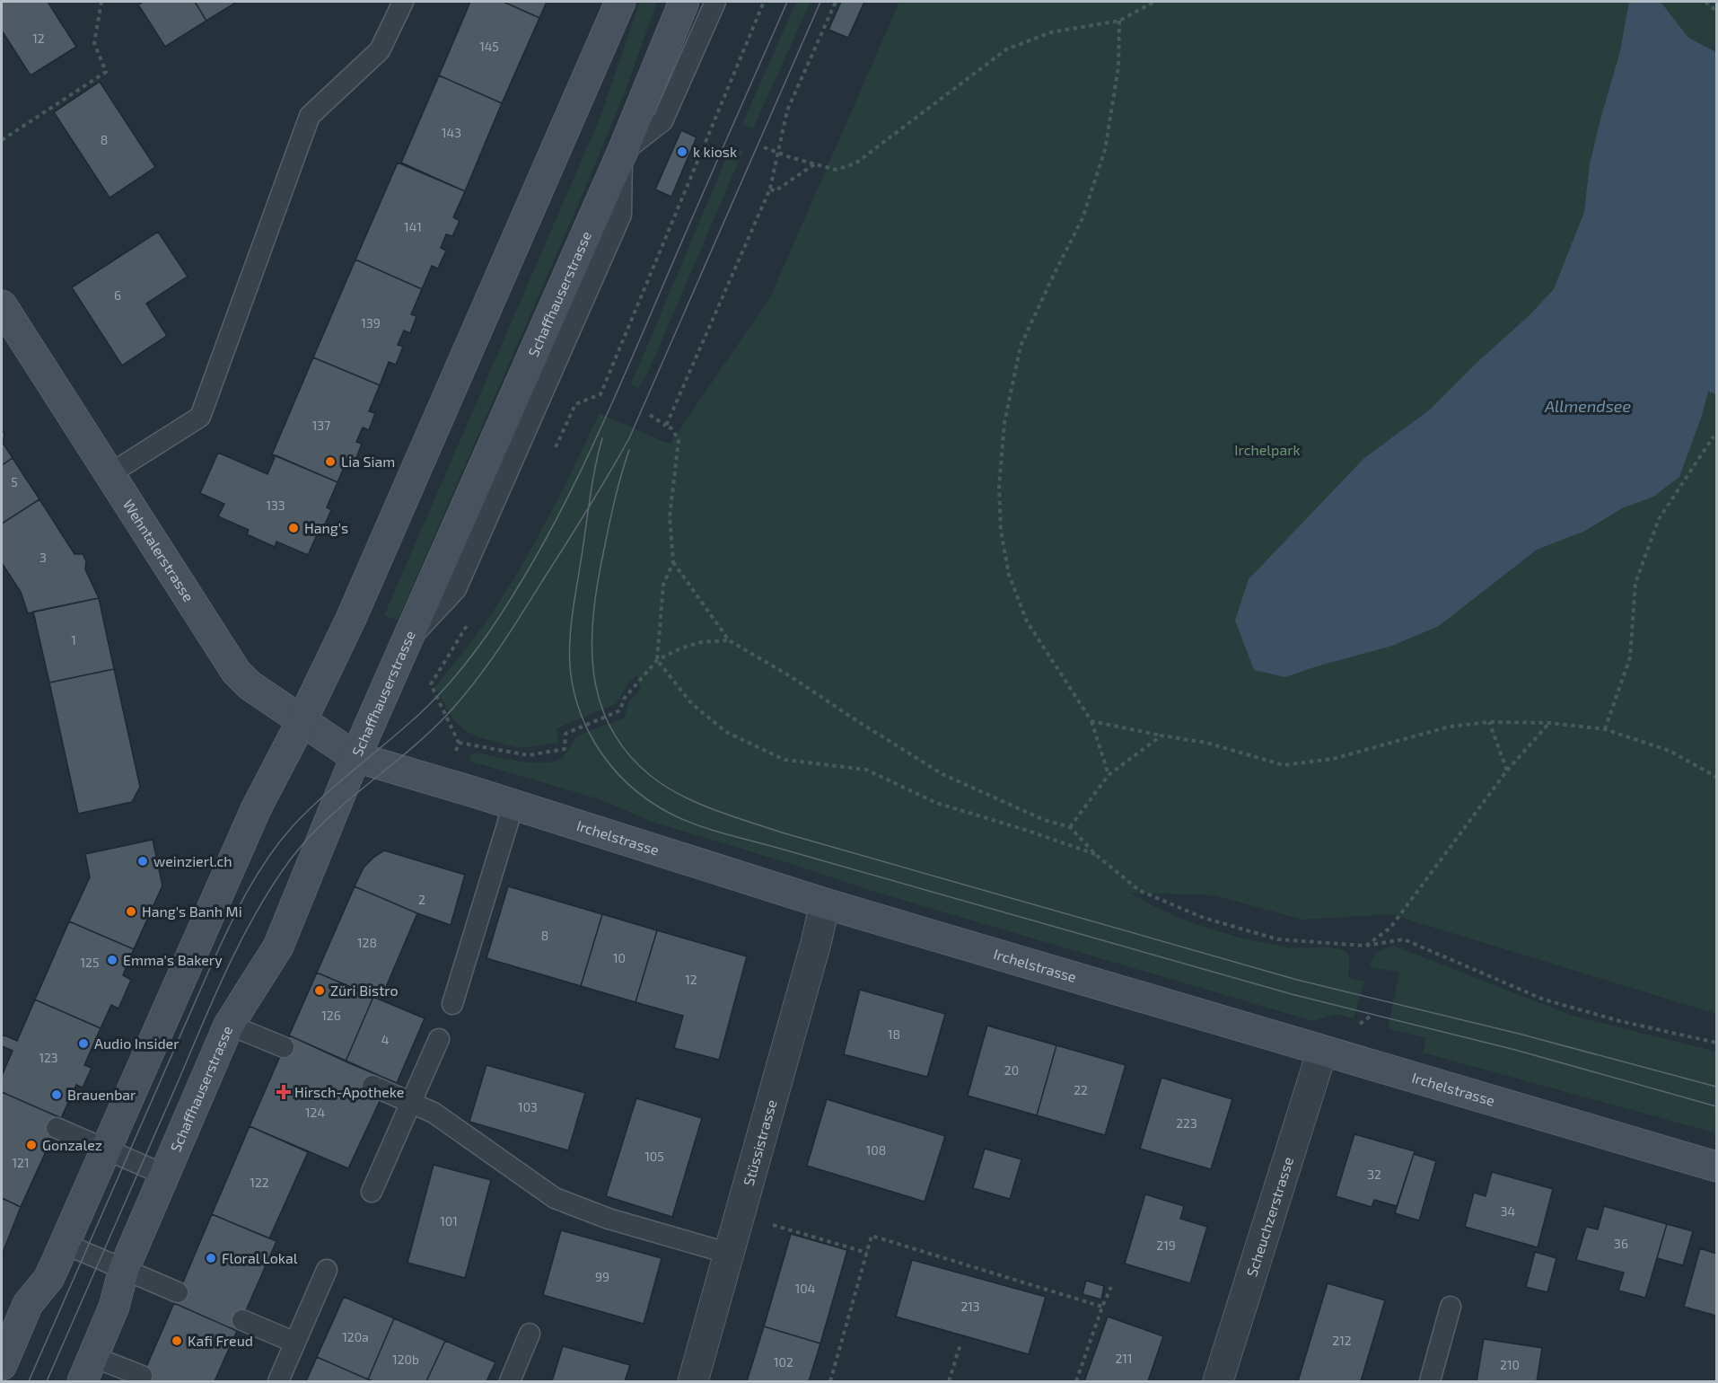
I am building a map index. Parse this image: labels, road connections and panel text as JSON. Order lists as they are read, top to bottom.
{
  "streets": {
    "street": [
      "Schaffhauserstrasse",
      "Wehntalerstrasse",
      "Irchelstrasse",
      "Stüssistrasse",
      "Scheuchzerstrasse"
    ]
  },
  "crossings": [
    ["Schaffhauserstrasse", "Wehntalerstrasse"],
    ["Schaffhauserstrasse", "Irchelstrasse"],
    ["Wehntalerstrasse", "Irchelstrasse"],
    ["Irchelstrasse", "Stüssistrasse"],
    ["Irchelstrasse", "Scheuchzerstrasse"]
  ],
  "water": ["Allmendsee"],
  "parks": ["Irchelpark"],
  "places": {
    "other": [
      "k kiosk",
      "Lia Siam",
      "Hang's",
      "weinzierl.ch",
      "Hang's Banh Mi",
      "Emma's Bakery",
      "Züri Bistro",
      "Audio Insider",
      "Brauenbar",
      "Gonzalez",
      "Floral Lokal",
      "Kafi Freud"
    ],
    "health": ["Hirsch-Apotheke"]
  },
  "house_numbers": [
    "12",
    "145",
    "143",
    "8",
    "141",
    "6",
    "139",
    "137",
    "5",
    "133",
    "3",
    "1",
    "2",
    "8",
    "128",
    "10",
    "125",
    "12",
    "126",
    "18",
    "4",
    "123",
    "20",
    "22",
    "103",
    "124",
    "223",
    "108",
    "105",
    "121",
    "32",
    "122",
    "34",
    "101",
    "36",
    "219",
    "99",
    "104",
    "213",
    "120a",
    "212",
    "211",
    "120b",
    "102",
    "210"
  ]
}
